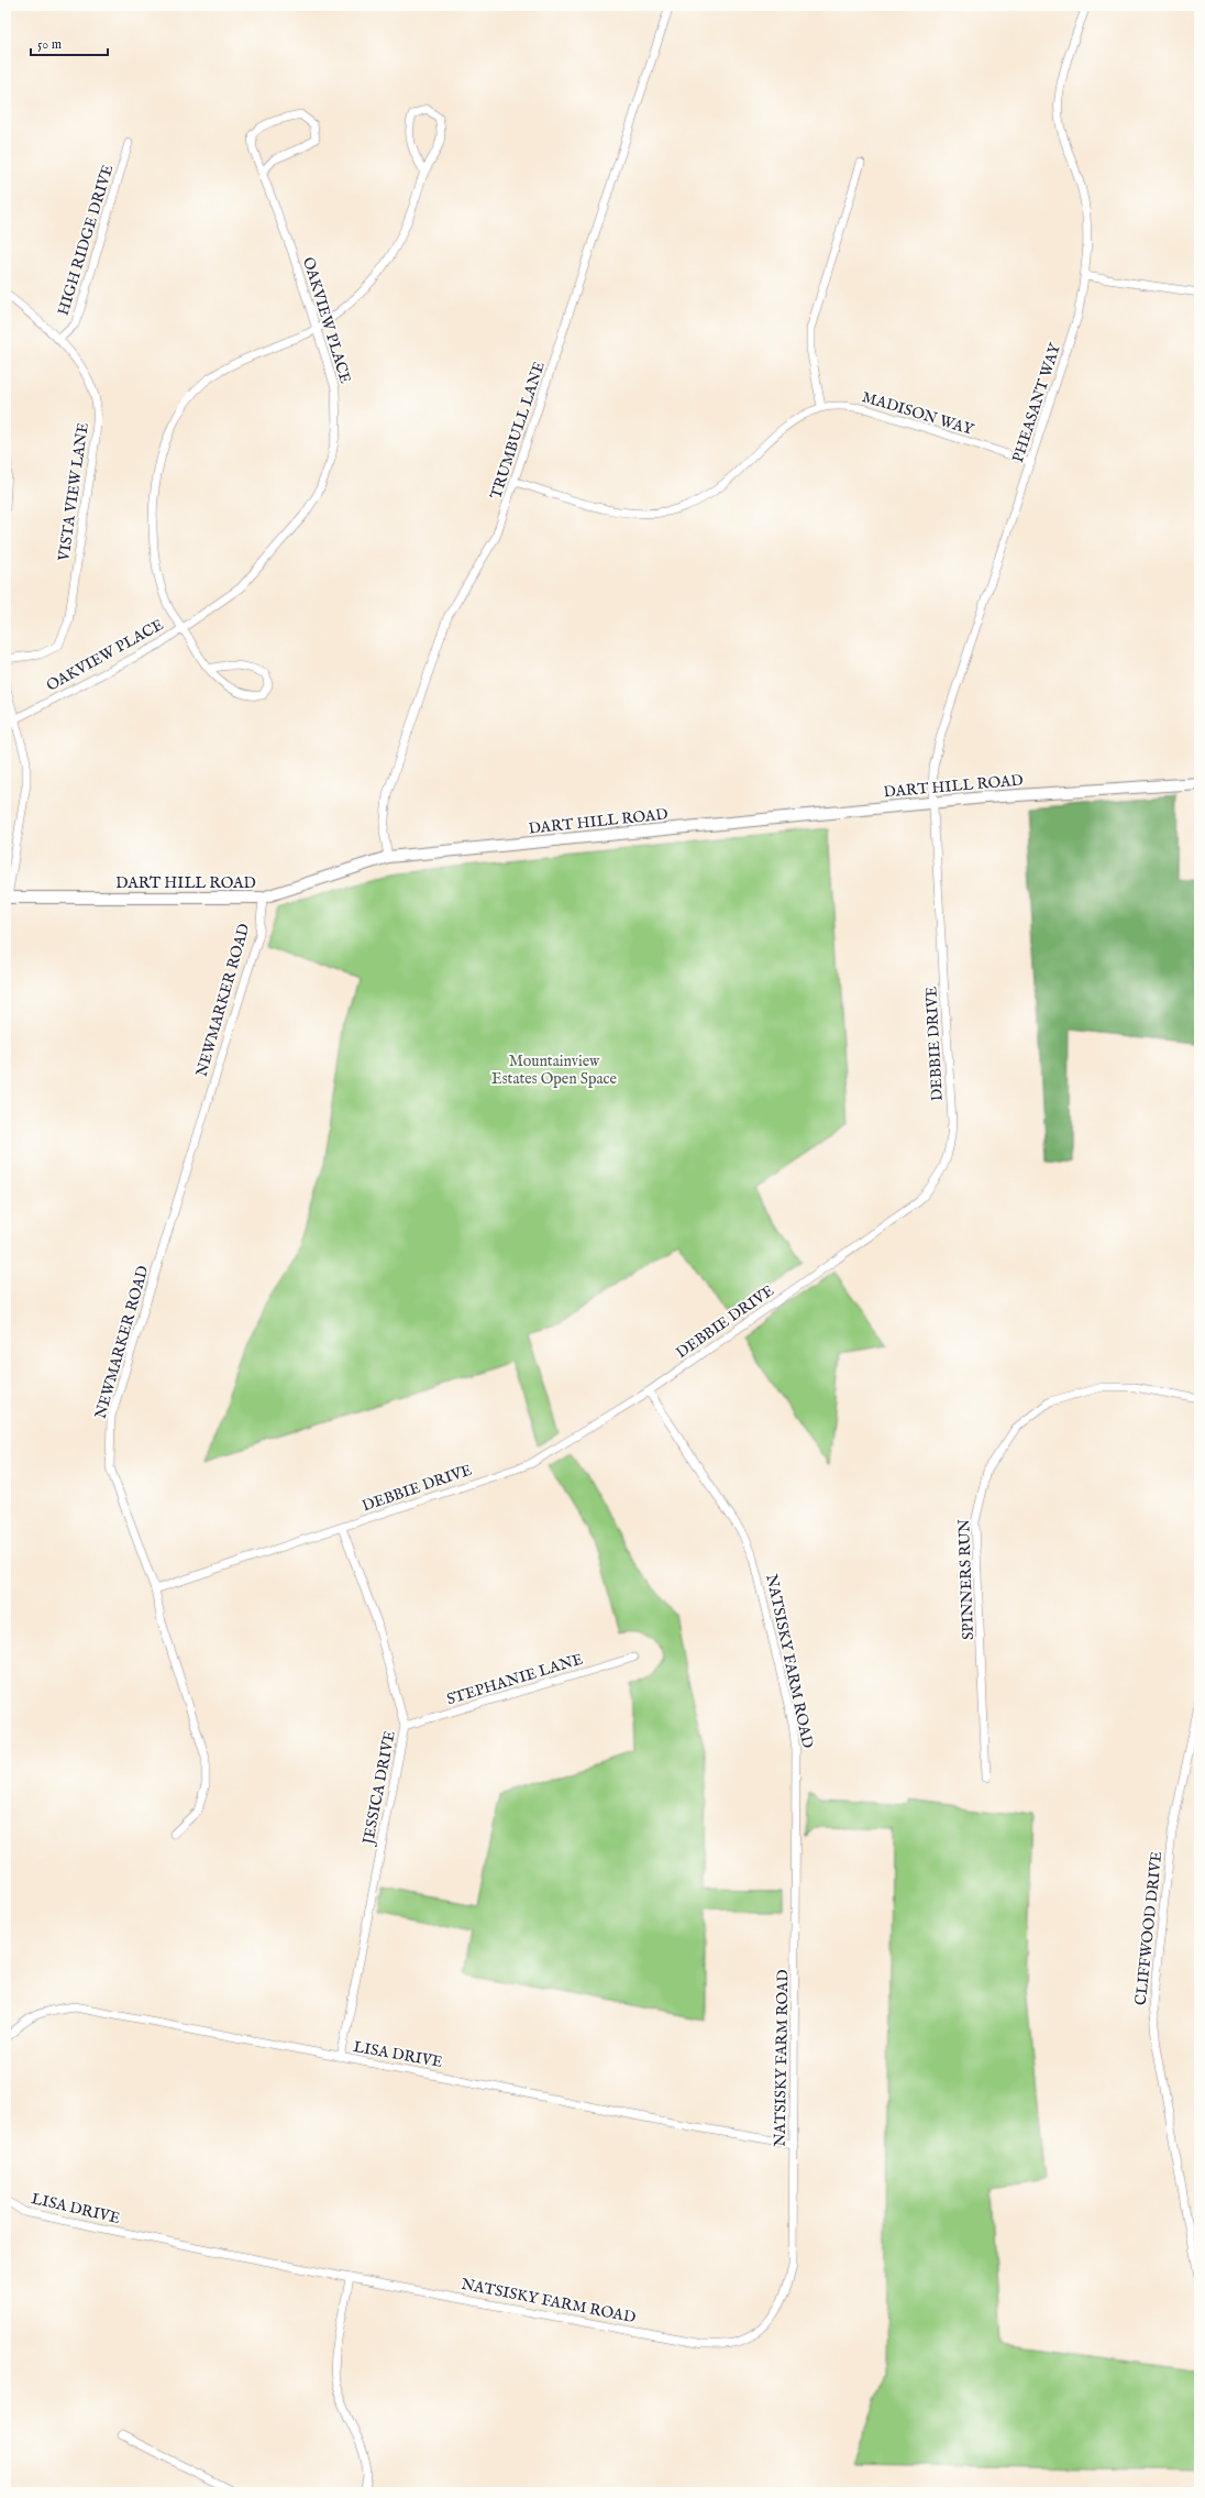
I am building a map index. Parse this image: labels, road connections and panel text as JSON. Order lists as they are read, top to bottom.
{
  "streets": {
    "main road": ["DART HILL ROAD"],
    "street": [
      "HIGH RIDGE DRIVE",
      "OAKVIEW PLACE",
      "PHEASANT WAY",
      "MADISON WAY",
      "TRUMBULL LANE",
      "VISTA VIEW LANE",
      "NEWMARKER ROAD",
      "DEBBIE DRIVE",
      "SPINNERS RUN",
      "NATSISKY FARM ROAD",
      "STEPHANIE LANE",
      "JESSICA DRIVE",
      "CLIFFWOOD DRIVE",
      "LISA DRIVE"
    ]
  },
  "crossings": [
    ["HIGH RIDGE DRIVE", "VISTA VIEW LANE"],
    ["PHEASANT WAY", "MADISON WAY"],
    ["PHEASANT WAY", "DART HILL ROAD"],
    ["PHEASANT WAY", "DEBBIE DRIVE"],
    ["MADISON WAY", "TRUMBULL LANE"],
    ["TRUMBULL LANE", "DART HILL ROAD"],
    ["DART HILL ROAD", "NEWMARKER ROAD"],
    ["DART HILL ROAD", "DEBBIE DRIVE"],
    ["NEWMARKER ROAD", "DEBBIE DRIVE"],
    ["DEBBIE DRIVE", "NATSISKY FARM ROAD"],
    ["DEBBIE DRIVE", "JESSICA DRIVE"],
    ["NATSISKY FARM ROAD", "LISA DRIVE"],
    ["STEPHANIE LANE", "JESSICA DRIVE"],
    ["JESSICA DRIVE", "LISA DRIVE"]
  ],
  "parks": ["Mountainview Estates Open Space"],
  "scale_bar": "50 m"
}
